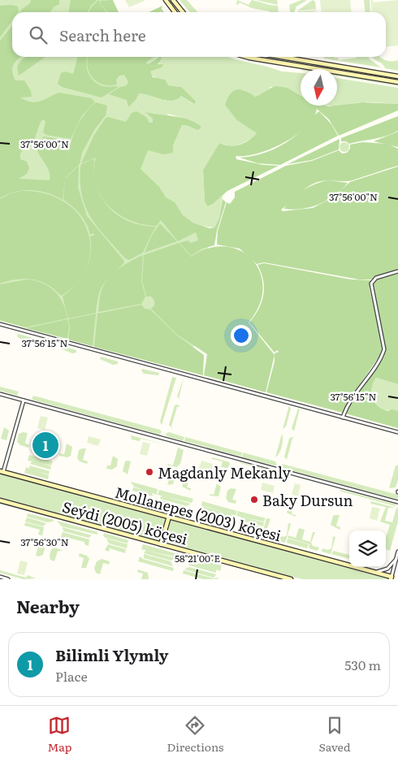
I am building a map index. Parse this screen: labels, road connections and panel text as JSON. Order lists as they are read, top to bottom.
{
  "streets": {
    "street": ["Mollanepes (2003) köçesi", "Seýdi (2005) köçesi"]
  },
  "places": ["Magdanly Mekanly", "Baky Dursun"],
  "north": "bottom",
  "page": {
    "search": "Search here",
    "pins": "1",
    "heading": "Nearby",
    "list": [
      {
        "mark": "1",
        "name": "Bilimli Ylymly",
        "note": "Place",
        "value": "530 m"
      }
    ],
    "nav": ["Map", "Directions", "Saved"]
  },
  "coordinates": [
    "37°56'00\"N",
    "37°56'15\"N",
    "37°56'30\"N",
    "58°21'00\"E"
  ]
}
